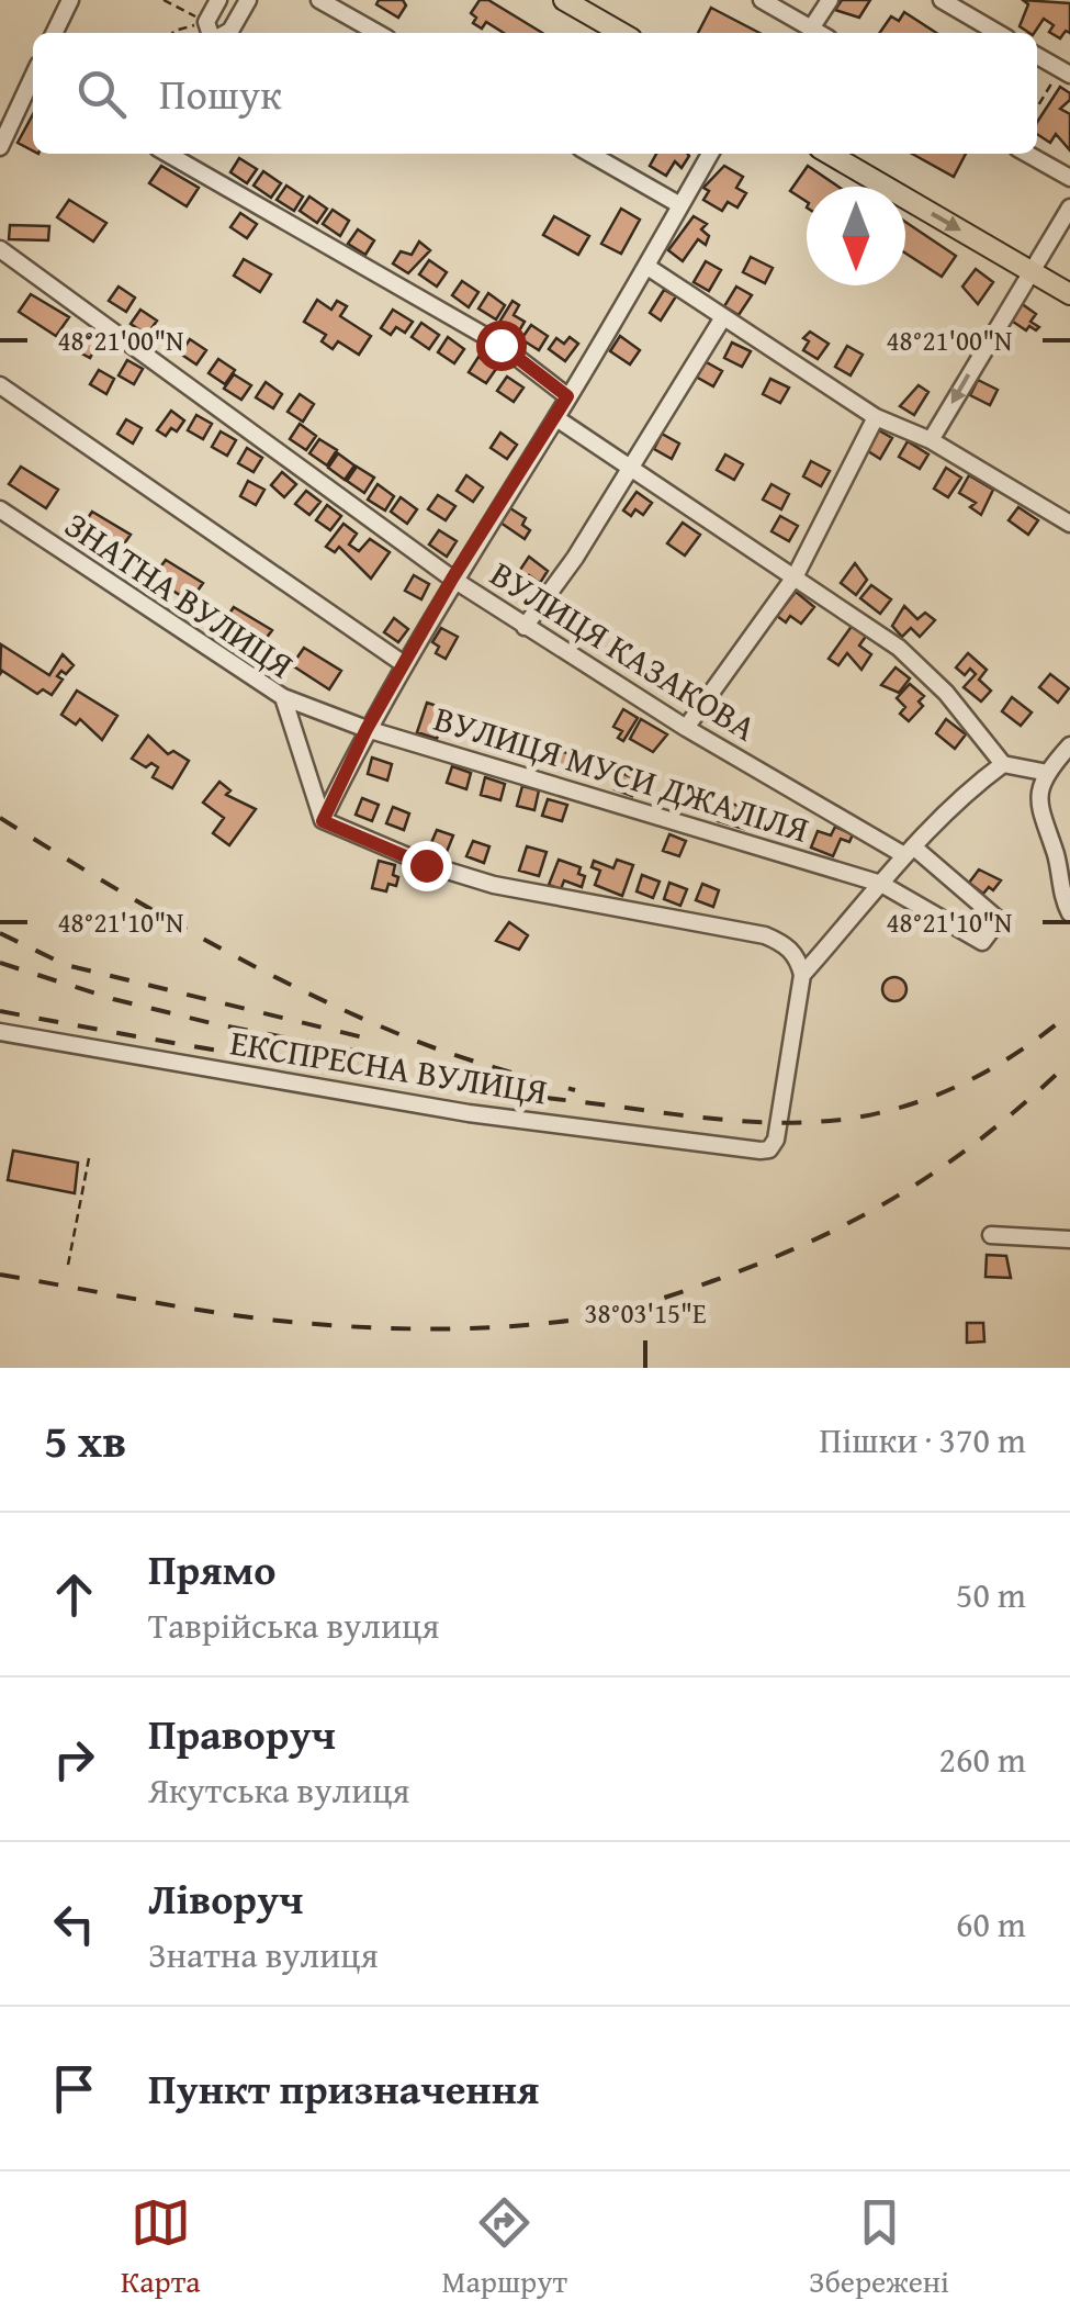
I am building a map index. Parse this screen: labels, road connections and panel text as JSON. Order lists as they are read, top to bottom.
{
  "streets": {
    "street": [
      "ЗНАТНА ВУЛИЦЯ",
      "ВУЛИЦЯ КАЗАКОВА",
      "ВУЛИЦЯ МУСИ ДЖАЛІЛЯ",
      "ЕКСПРЕСНА ВУЛИЦЯ"
    ]
  },
  "crossings": [
    ["ЗНАТНА ВУЛИЦЯ", "ВУЛИЦЯ МУСИ ДЖАЛІЛЯ"],
    ["ВУЛИЦЯ КАЗАКОВА", "ВУЛИЦЯ МУСИ ДЖАЛІЛЯ"]
  ],
  "north": "bottom",
  "page": {
    "search": "Пошук",
    "heading": ["5 хв", "Пішки · 370 m"],
    "list": [
      ["Прямо", "Таврійська вулиця", "50 m"],
      ["Праворуч", "Якутська вулиця", "260 m"],
      ["Ліворуч", "Знатна вулиця", "60 m"],
      "Пункт призначення"
    ],
    "nav": ["Карта", "Маршрут", "Збережені"]
  },
  "coordinates": ["48°21'00\"N", "48°21'10\"N", "38°03'15\"E"]
}
